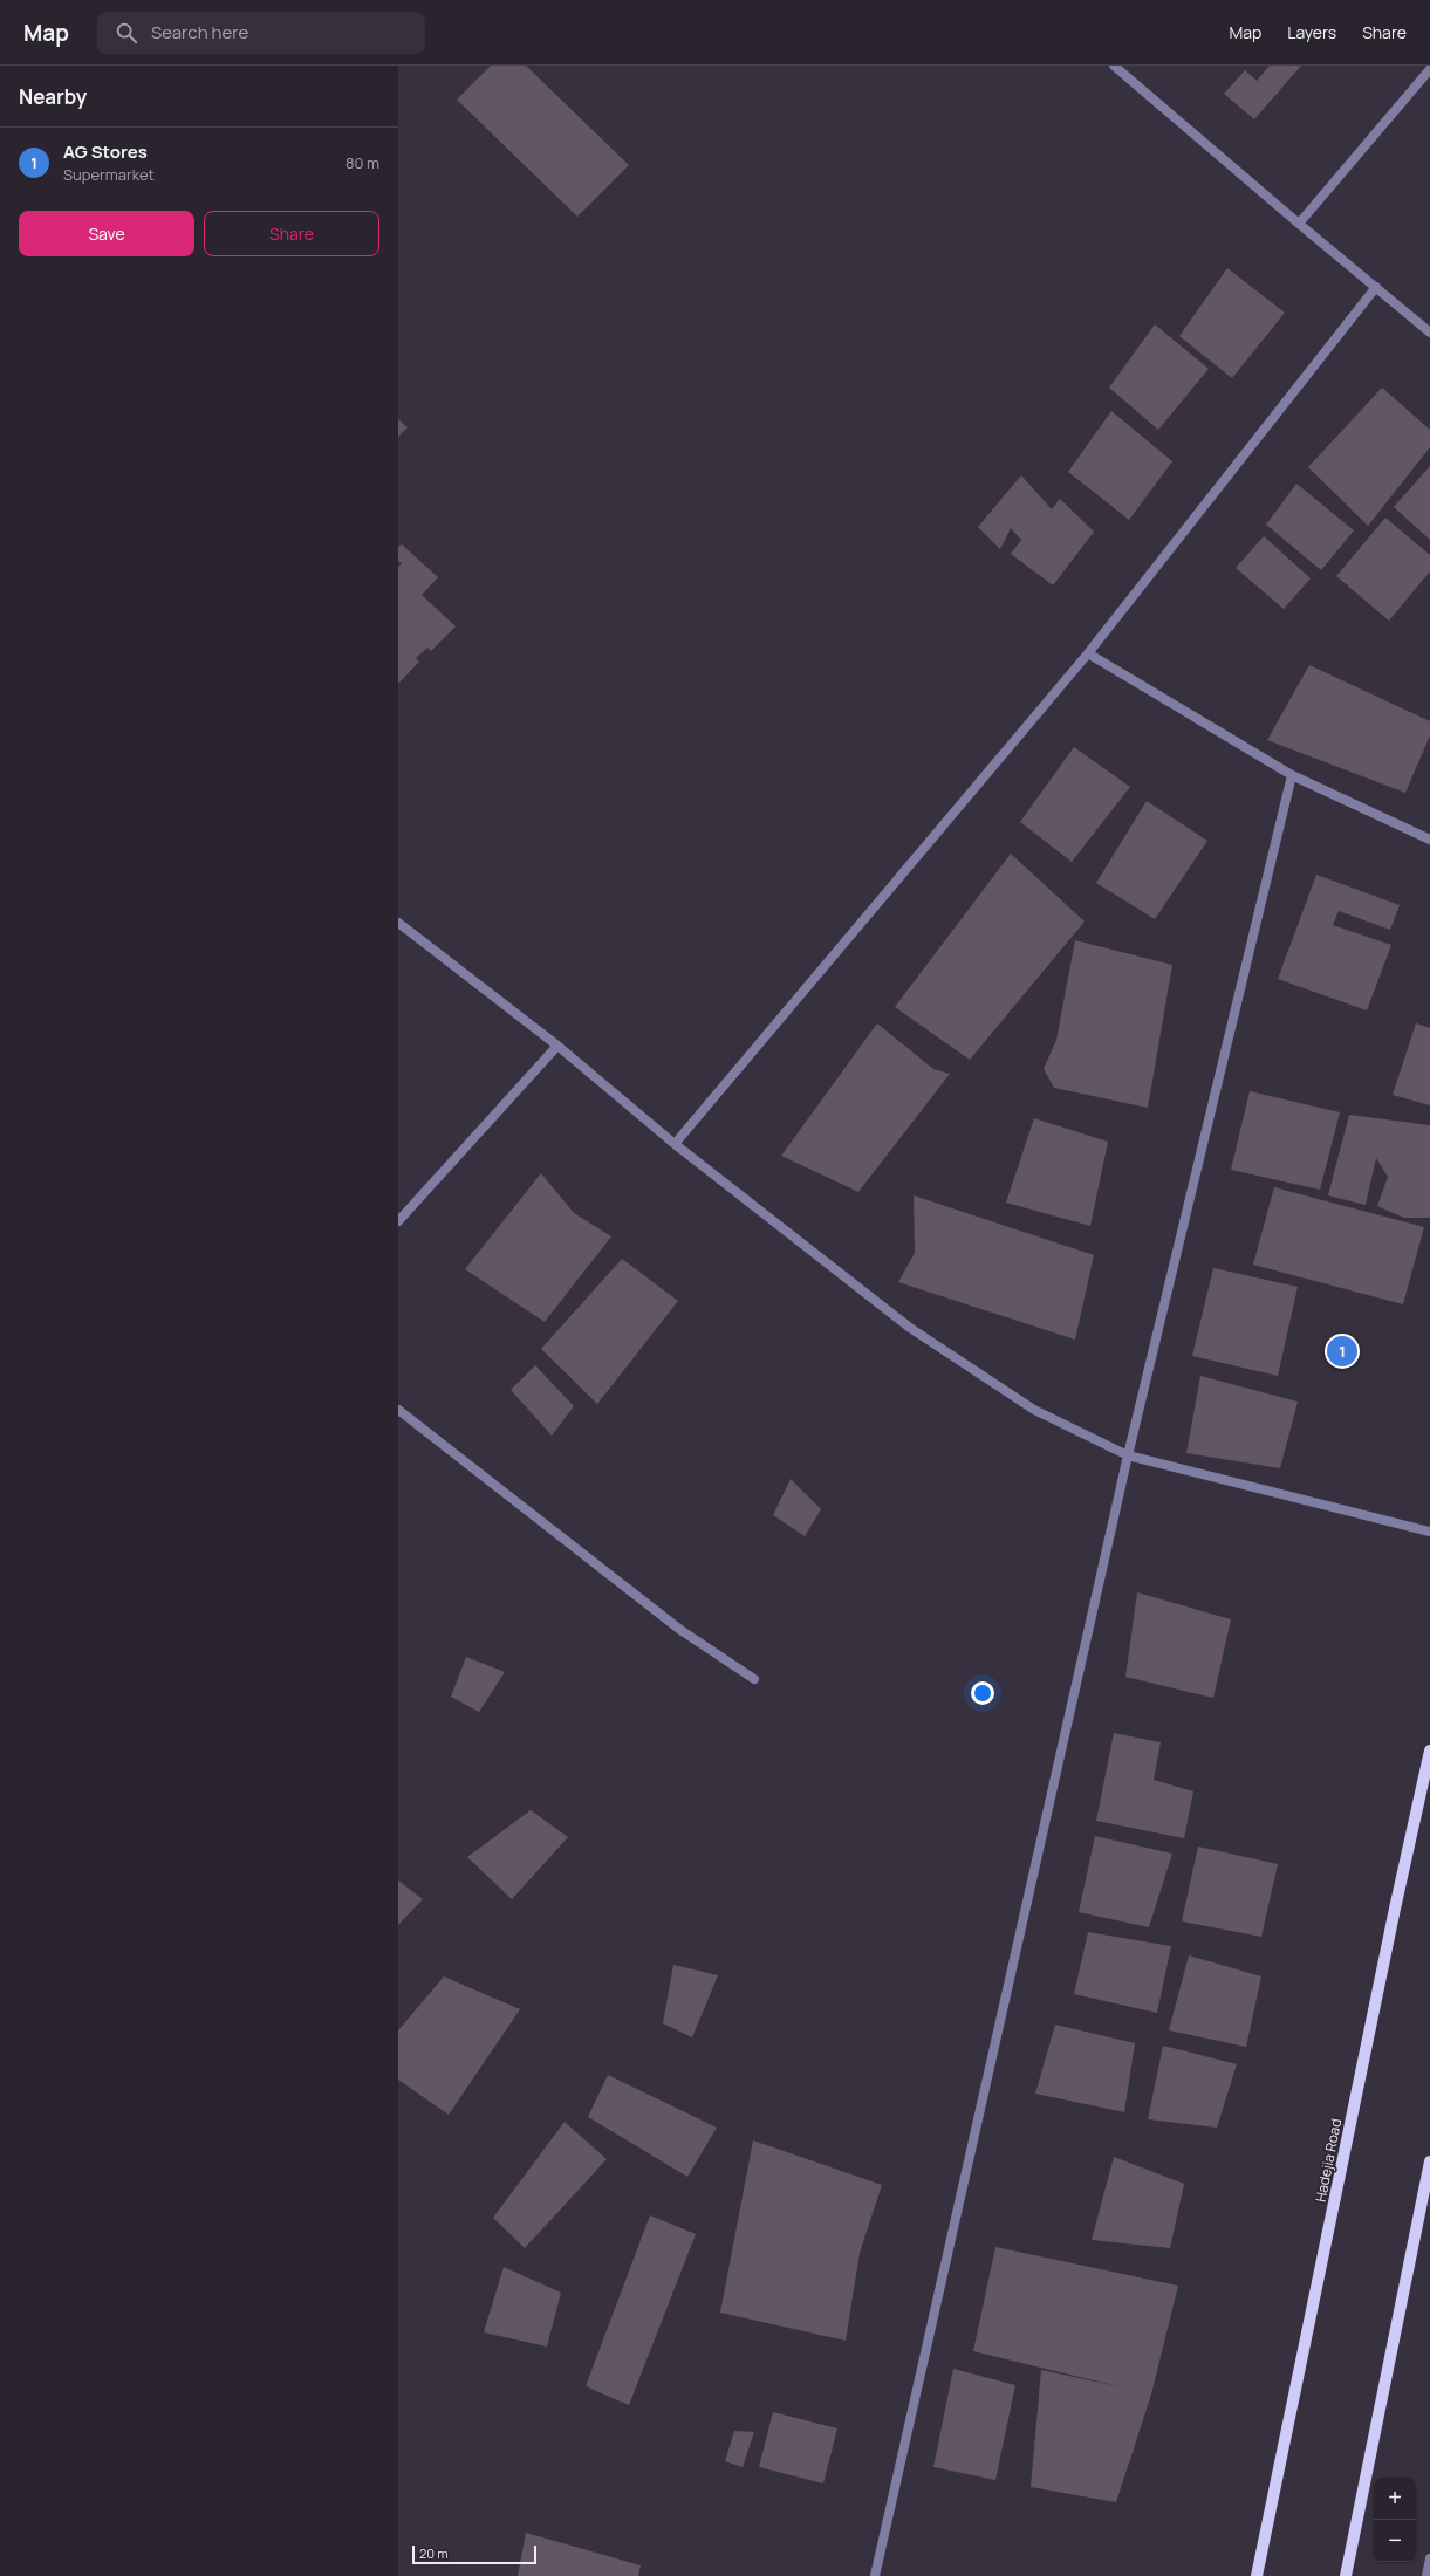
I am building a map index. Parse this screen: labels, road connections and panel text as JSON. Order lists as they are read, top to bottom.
{
  "streets": {
    "main road": ["Hadejia Road"]
  },
  "scale_bar": "20 m",
  "page": {
    "header": "Map",
    "search": "Search here",
    "nav": ["Map", "Layers", "Share"],
    "heading": "Nearby",
    "list": [
      {
        "mark": "1",
        "name": "AG Stores",
        "note": "Supermarket",
        "value": "80 m"
      }
    ],
    "buttons": ["Save", "Share"],
    "pins": "1",
    "map_buttons": ["+", "−"],
    "scale": "20 m"
  }
}
